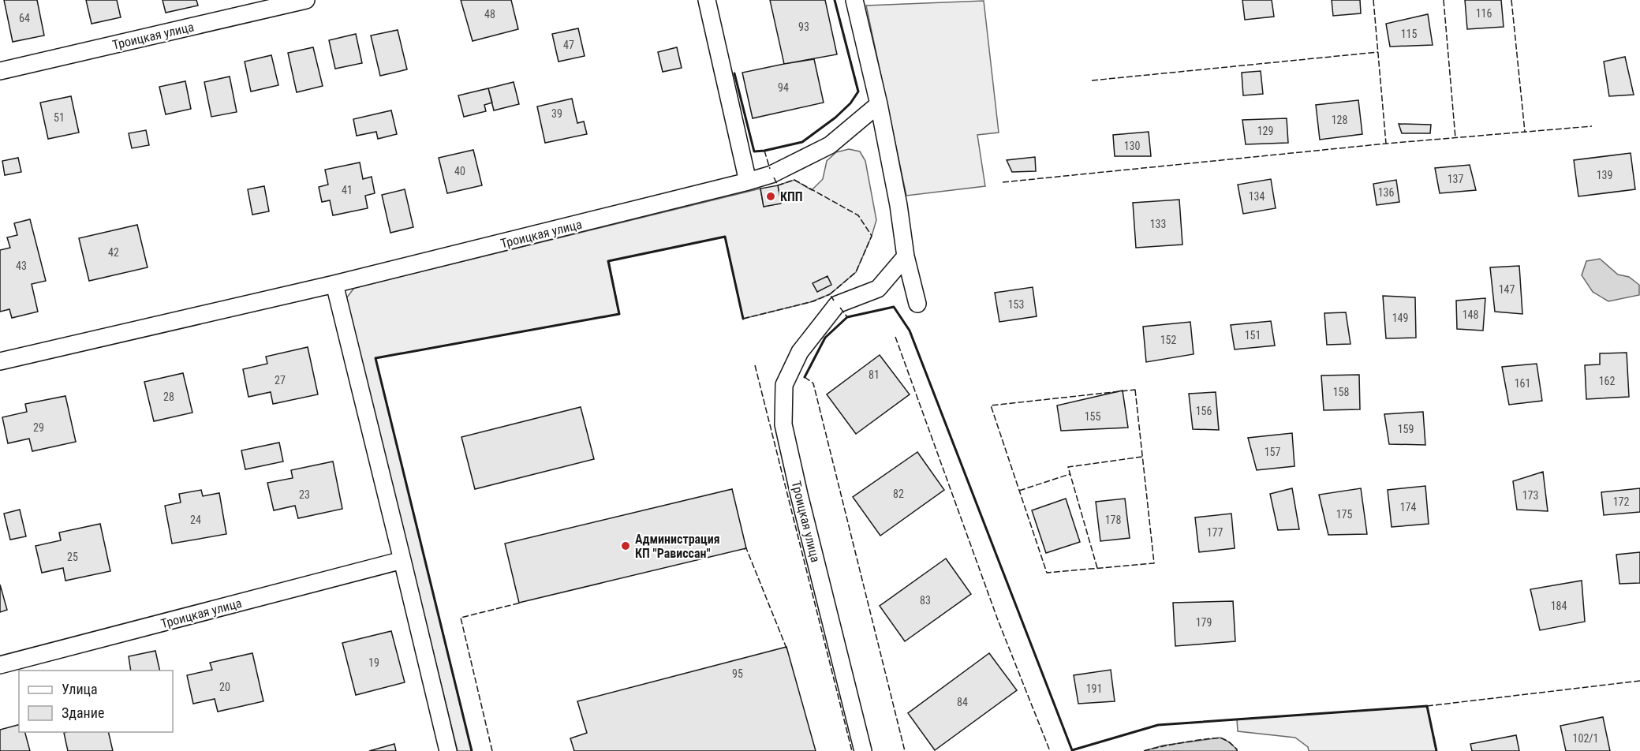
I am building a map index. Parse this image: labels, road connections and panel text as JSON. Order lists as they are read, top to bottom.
{
  "streets": {
    "street": ["Троицкая улица"]
  },
  "places": ["КПП", "Администрация КП \"Рависсан\""],
  "house_numbers": [
    "116",
    "48",
    "64",
    "93",
    "115",
    "47",
    "94",
    "39",
    "51",
    "128",
    "129",
    "130",
    "40",
    "139",
    "137",
    "41",
    "136",
    "134",
    "133",
    "42",
    "43",
    "147",
    "153",
    "148",
    "149",
    "151",
    "152",
    "81",
    "27",
    "162",
    "161",
    "158",
    "28",
    "156",
    "155",
    "29",
    "159",
    "157",
    "82",
    "23",
    "173",
    "172",
    "174",
    "175",
    "24",
    "178",
    "177",
    "25",
    "83",
    "184",
    "179",
    "19",
    "95",
    "20",
    "191",
    "84",
    "102/1"
  ],
  "legend": ["Улица", "Здание"]
}
